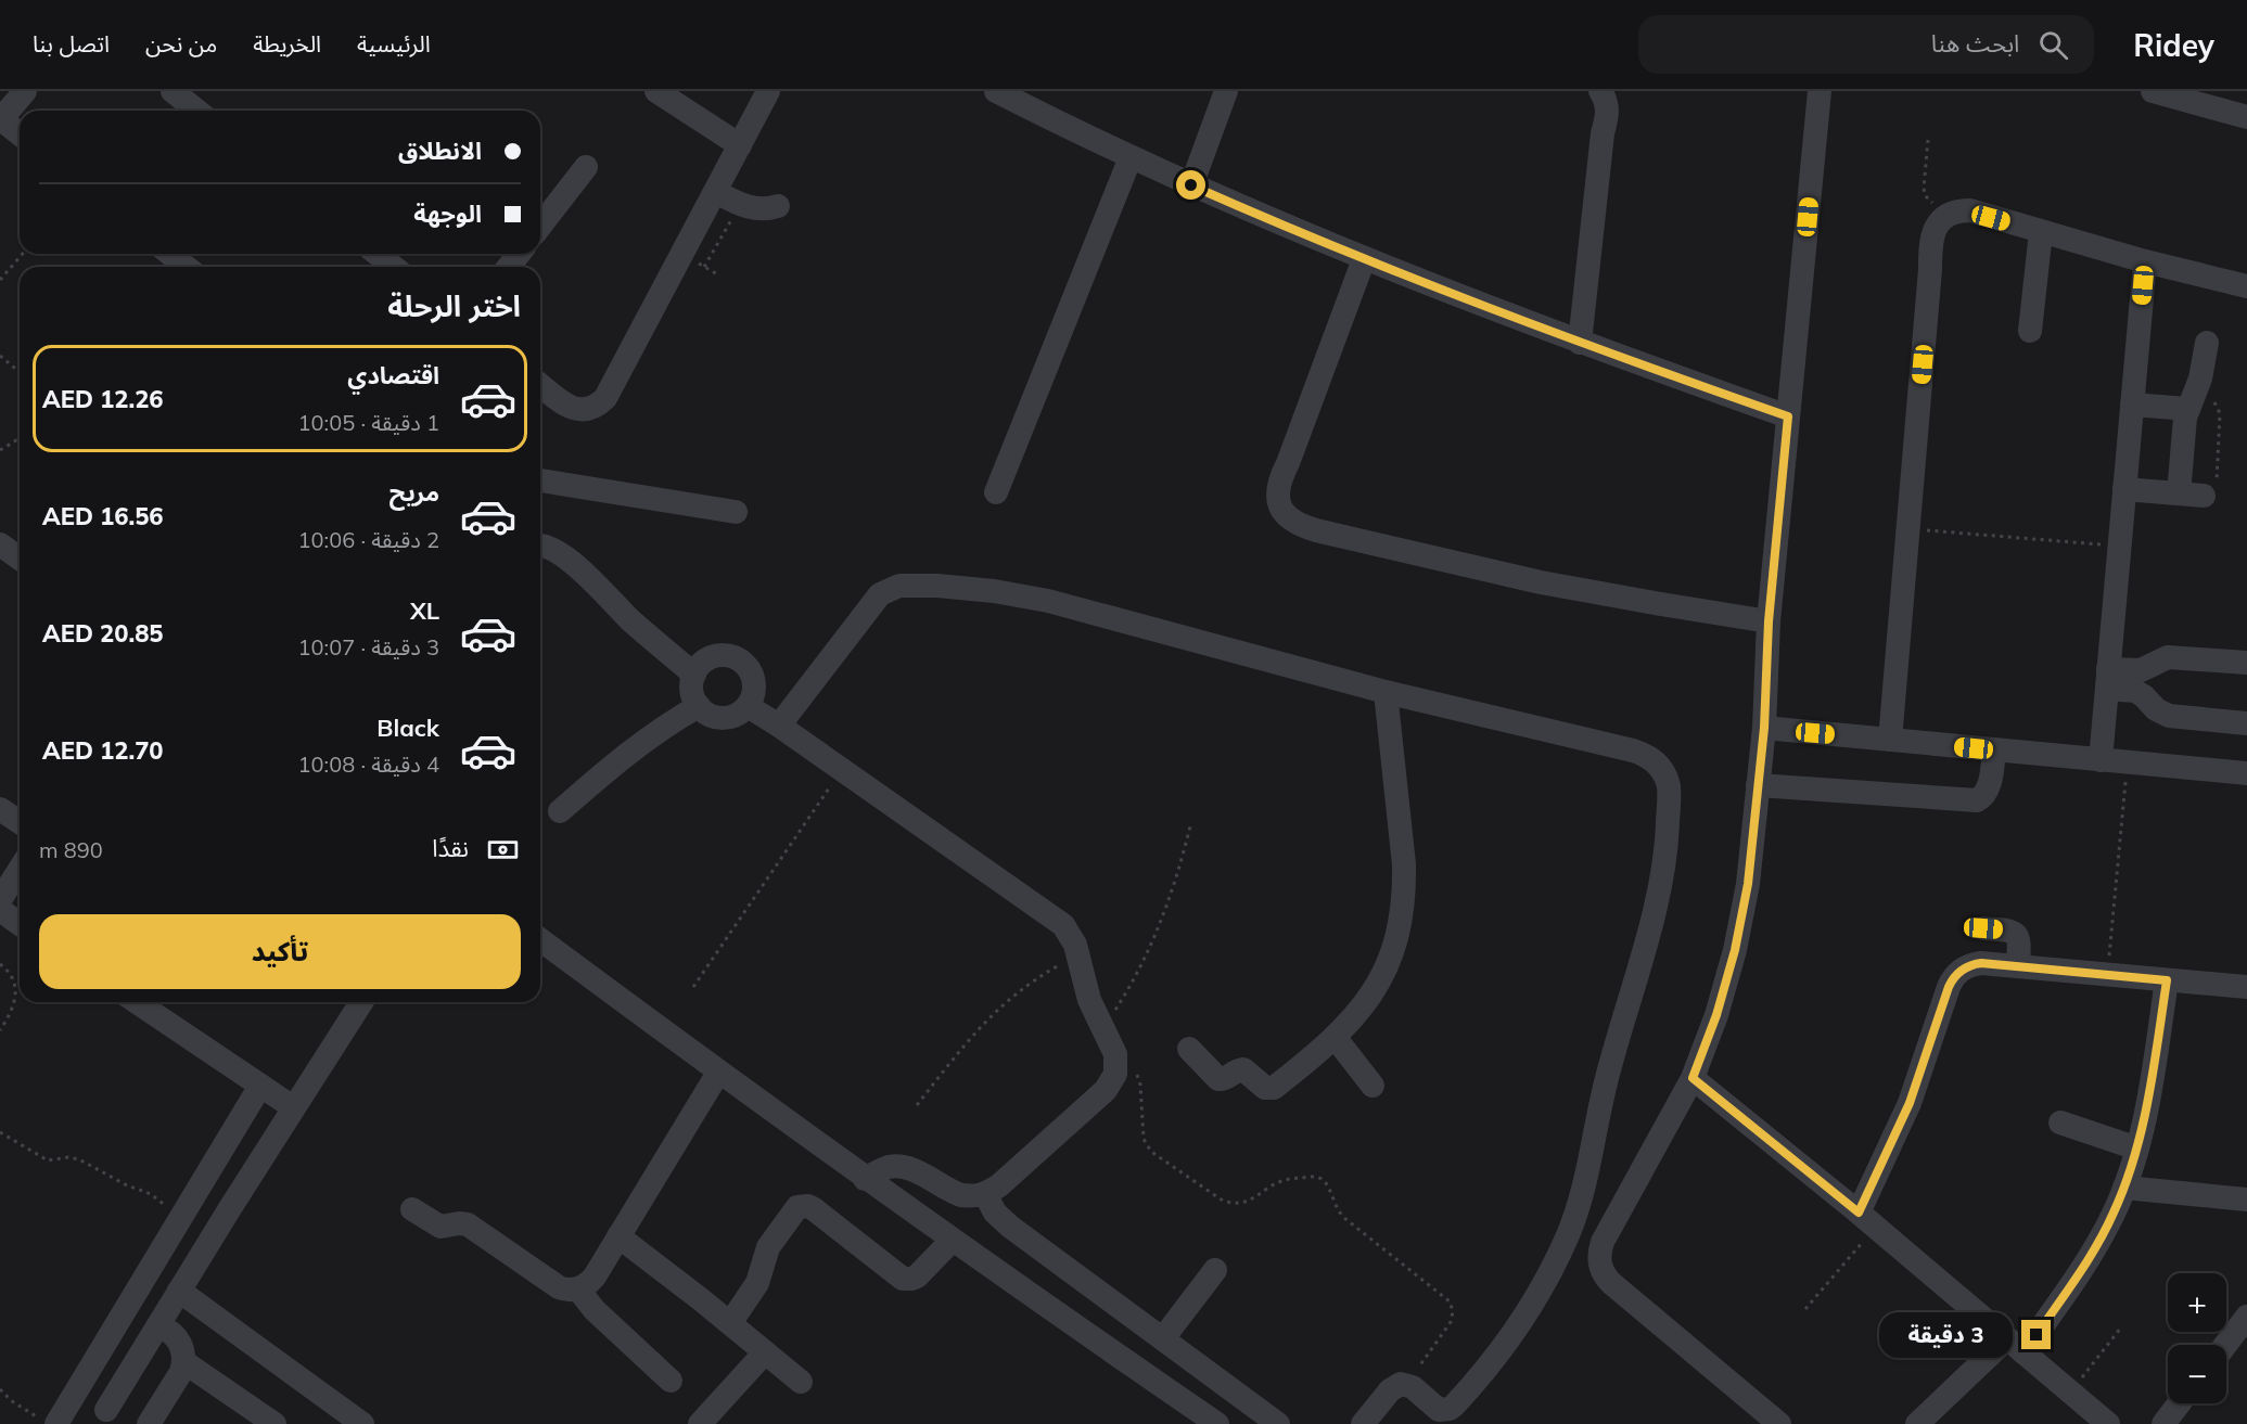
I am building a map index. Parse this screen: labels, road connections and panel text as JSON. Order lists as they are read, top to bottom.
{
  "page": {
    "header": "Ridey",
    "search": "ابحث هنا",
    "nav": [
      "الرئيسية",
      "الخريطة",
      "من نحن",
      "اتصل بنا"
    ],
    "banner": ["الانطلاق", "الوجهة"],
    "heading": "اختر الرحلة",
    "list": [
      {
        "name": "اقتصادي",
        "note": "1 دقيقة · 10:05",
        "value": "AED 12.26"
      },
      {
        "name": "مريح",
        "note": "2 دقيقة · 10:06",
        "value": "AED 16.56"
      },
      {
        "name": "XL",
        "note": "3 دقيقة · 10:07",
        "value": "AED 20.85"
      },
      {
        "name": "Black",
        "note": "4 دقيقة · 10:08",
        "value": "AED 12.70"
      }
    ],
    "pay": ["نقدًا", "890 m"],
    "buttons": "تأكيد",
    "map_buttons": ["+", "−"],
    "bubble": "3 دقيقة"
  }
}
